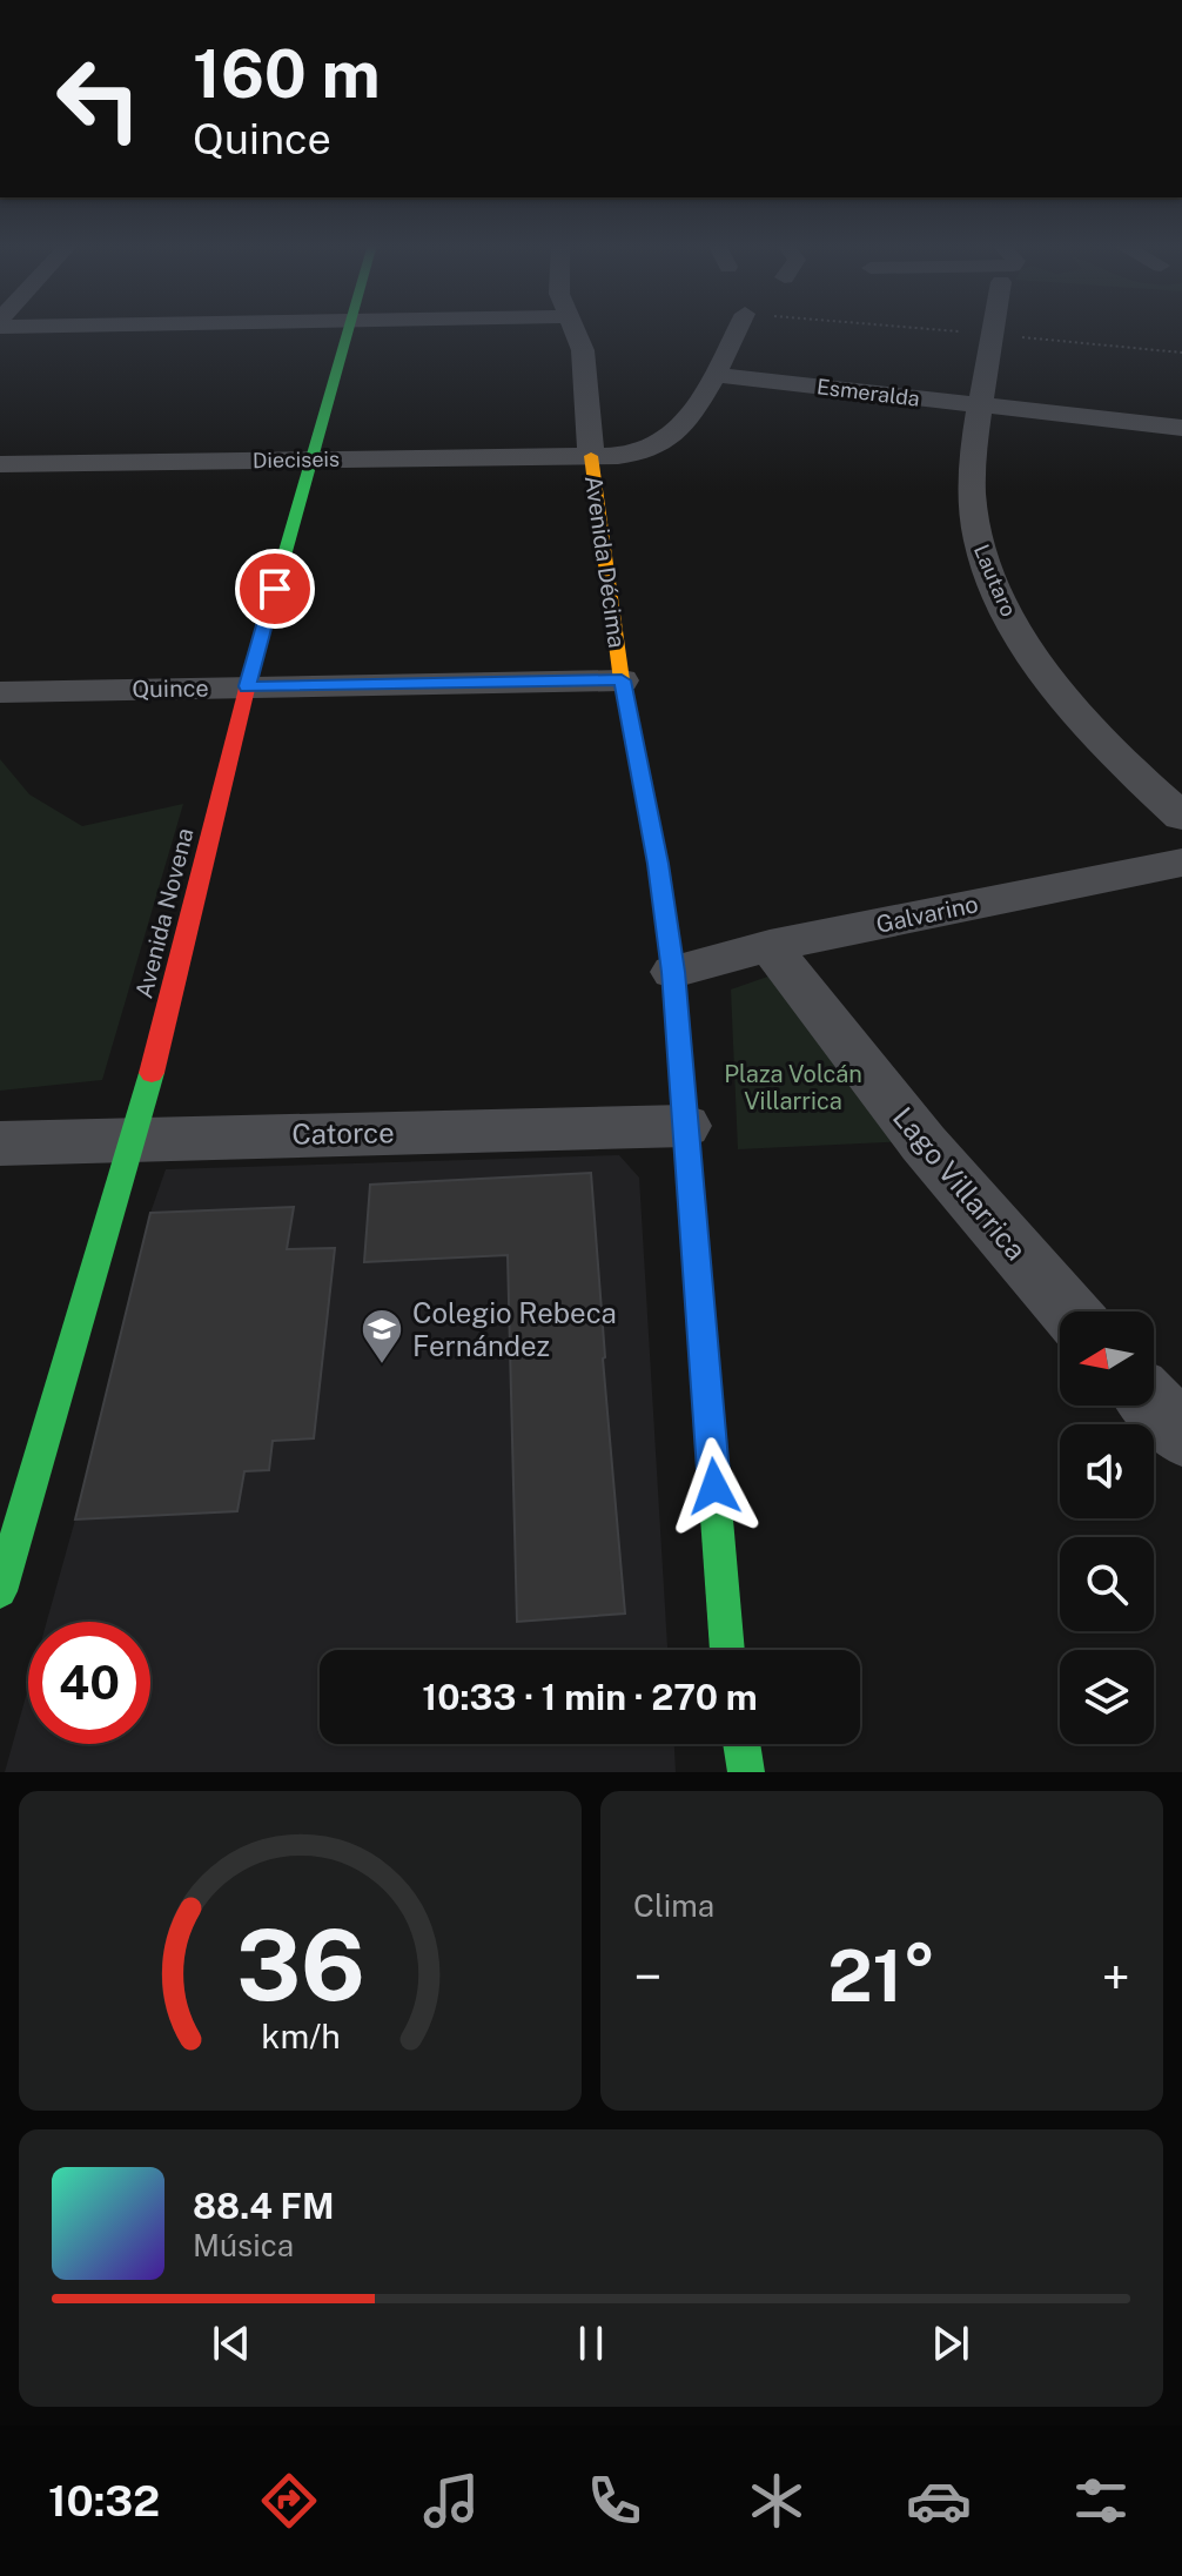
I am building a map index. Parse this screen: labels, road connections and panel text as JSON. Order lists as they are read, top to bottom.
{
  "streets": {
    "street": [
      "Esmeralda",
      "Dieciseis",
      "Avenida Décima",
      "Lautaro",
      "Quince",
      "Avenida Novena",
      "Galvarino",
      "Catorce",
      "Lago Villarrica"
    ]
  },
  "crossings": [
    ["Esmeralda", "Lautaro"],
    ["Dieciseis", "Avenida Décima"],
    ["Dieciseis", "Avenida Novena"],
    ["Avenida Décima", "Quince"],
    ["Avenida Décima", "Galvarino"],
    ["Avenida Décima", "Catorce"],
    ["Quince", "Avenida Novena"],
    ["Avenida Novena", "Catorce"],
    ["Galvarino", "Lago Villarrica"]
  ],
  "parks": ["Plaza Volcán Villarrica"],
  "places": {
    "school or university": ["Colegio Rebeca Fernández"]
  },
  "north": "left",
  "page": {
    "turn": ["160 m", "Quince"],
    "limit": "40",
    "trip": "10:33 · 1 min · 270 m",
    "tile": "Clima",
    "heat": ["−", "21°", "+"],
    "song": ["88.4 FM", "Música"],
    "tabs": "10:32",
    "gauge": ["36", "km/h"]
  }
}
